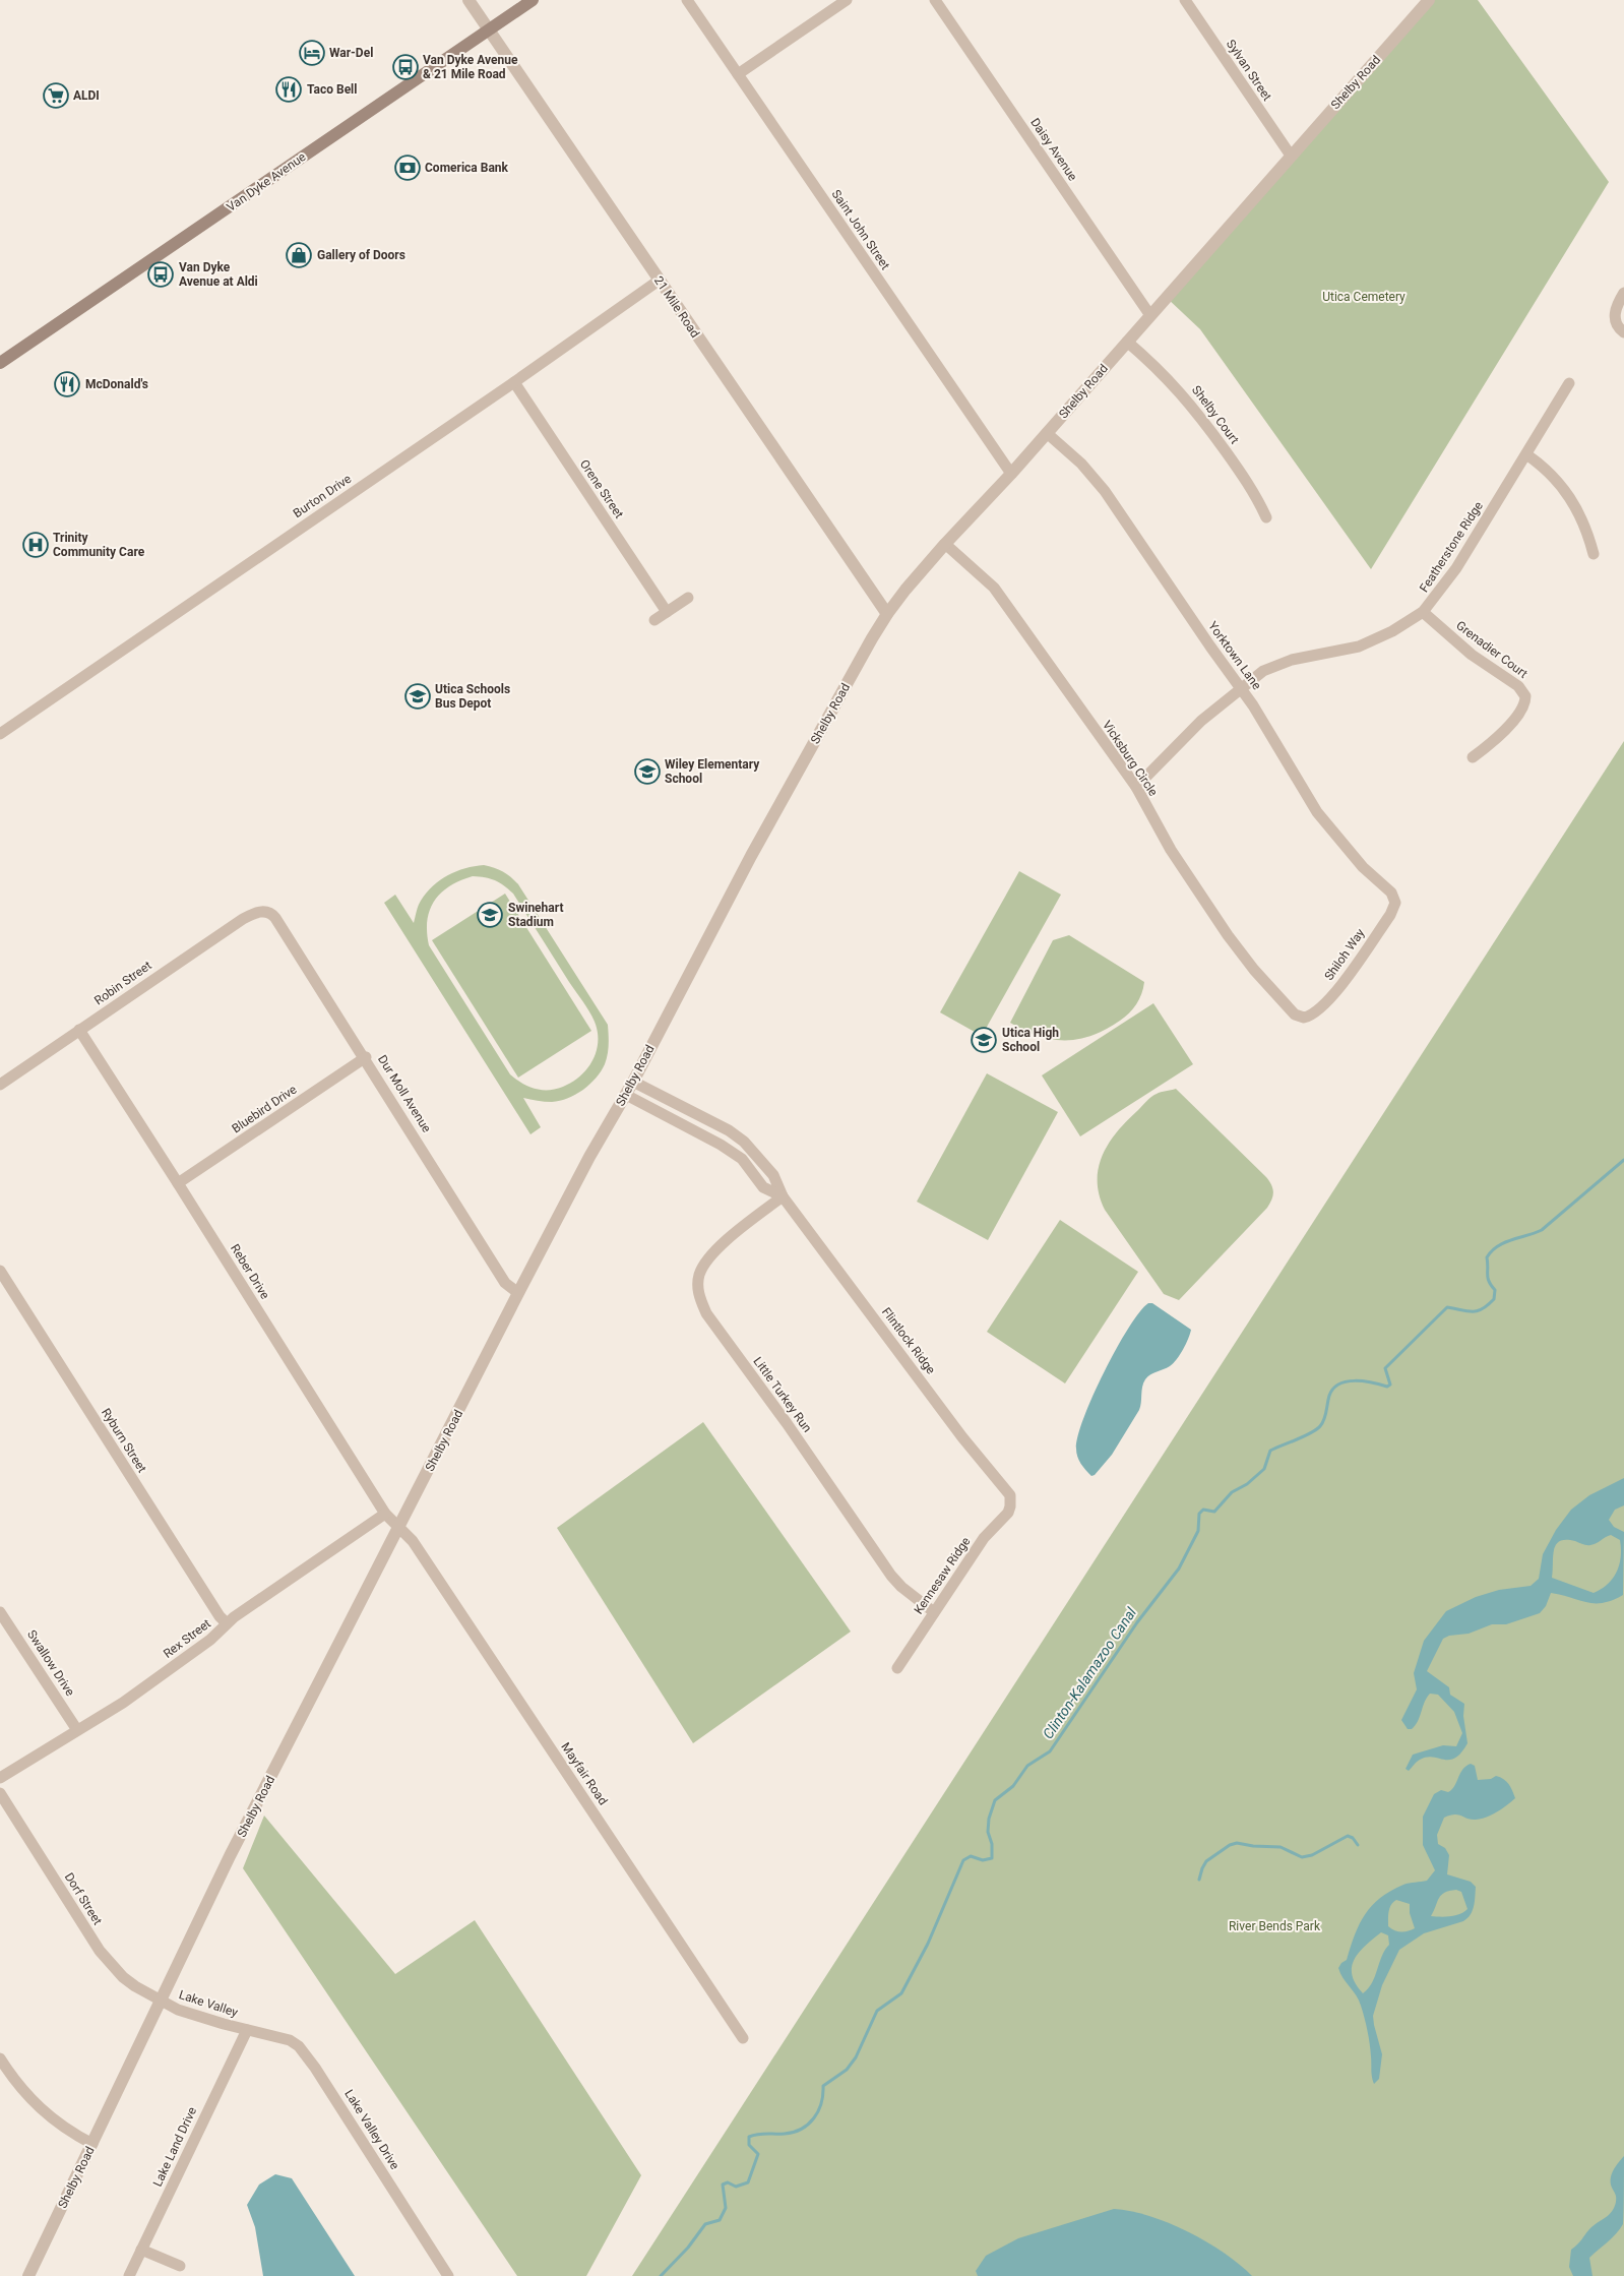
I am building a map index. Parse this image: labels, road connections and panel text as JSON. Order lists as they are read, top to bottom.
{
  "streets": {
    "main road": ["Van Dyke Avenue"],
    "street": [
      "Sylvan Street",
      "Shelby Road",
      "Daisy Avenue",
      "Saint John Street",
      "21 Mile Road",
      "Shelby Court",
      "Orene Street",
      "Burton Drive",
      "Featherstone Ridge",
      "Grenadier Court",
      "Yorktown Lane",
      "Vicksburg Circle",
      "Shiloh Way",
      "Robin Street",
      "Dur Moll Avenue",
      "Bluebird Drive",
      "Reber Drive",
      "Flintlock Ridge",
      "Little Turkey Run",
      "Ryburn Street",
      "Kennesaw Ridge",
      "Rex Street",
      "Swallow Drive",
      "Mayfair Road",
      "Dorf Street",
      "Lake Valley",
      "Lake Valley Drive",
      "Lake Land Drive"
    ]
  },
  "crossings": [
    ["Sylvan Street", "Shelby Road"],
    ["Shelby Road", "Daisy Avenue"],
    ["Shelby Road", "Saint John Street"],
    ["Shelby Road", "21 Mile Road"],
    ["Shelby Road", "Shelby Court"],
    ["Shelby Road", "Yorktown Lane"],
    ["Shelby Road", "Vicksburg Circle"],
    ["Shelby Road", "Dur Moll Avenue"],
    ["Shelby Road", "Reber Drive"],
    ["Shelby Road", "Flintlock Ridge"],
    ["Shelby Road", "Mayfair Road"],
    ["Shelby Road", "Dorf Street"],
    ["Shelby Road", "Lake Valley"],
    ["Van Dyke Avenue", "21 Mile Road"],
    ["21 Mile Road", "Burton Drive"],
    ["Orene Street", "Burton Drive"],
    ["Featherstone Ridge", "Grenadier Court"],
    ["Featherstone Ridge", "Yorktown Lane"],
    ["Featherstone Ridge", "Vicksburg Circle"],
    ["Yorktown Lane", "Shiloh Way"],
    ["Vicksburg Circle", "Shiloh Way"],
    ["Robin Street", "Dur Moll Avenue"],
    ["Robin Street", "Reber Drive"],
    ["Dur Moll Avenue", "Bluebird Drive"],
    ["Bluebird Drive", "Reber Drive"],
    ["Reber Drive", "Rex Street"],
    ["Reber Drive", "Mayfair Road"],
    ["Flintlock Ridge", "Little Turkey Run"],
    ["Flintlock Ridge", "Kennesaw Ridge"],
    ["Little Turkey Run", "Kennesaw Ridge"],
    ["Ryburn Street", "Rex Street"],
    ["Rex Street", "Swallow Drive"],
    ["Dorf Street", "Lake Valley"],
    ["Lake Valley", "Lake Valley Drive"],
    ["Lake Valley", "Lake Land Drive"],
    ["Lake Valley Drive", "Lake Land Drive"]
  ],
  "water": ["Clinton-Kalamazoo Canal"],
  "parks": ["Utica Cemetery", "River Bends Park"],
  "places": {
    "hotel": ["War-Del"],
    "bus stop": ["Van Dyke Avenue & 21 Mile Road", "Van Dyke Avenue at Aldi"],
    "restaurant": ["Taco Bell", "McDonald's"],
    "supermarket": ["ALDI"],
    "bank": ["Comerica Bank"],
    "shop": ["Gallery of Doors"],
    "hospital": ["Trinity Community Care"],
    "school or university": [
      "Utica Schools Bus Depot",
      "Wiley Elementary School",
      "Swinehart Stadium",
      "Utica High School"
    ]
  }
}
